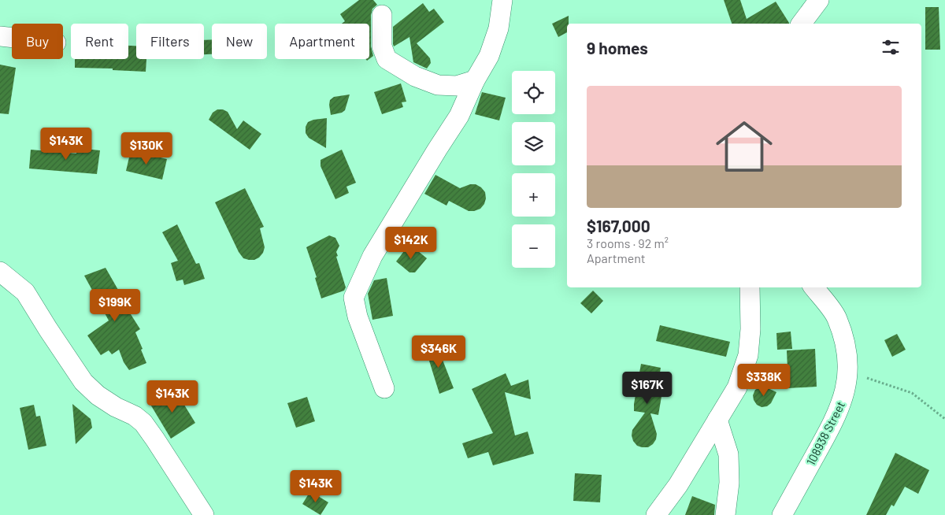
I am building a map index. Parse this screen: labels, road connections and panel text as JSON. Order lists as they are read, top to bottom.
{
  "streets": {
    "street": ["108938 Street"]
  },
  "page": {
    "chip": [
      "Buy",
      "Rent",
      "Filters",
      "New",
      "Apartment"
    ],
    "heading": "9 homes",
    "map_buttons": ["+", "−"],
    "list": [
      {
        "name": "$167,000",
        "note": "3 rooms · 92 m² · Apartment"
      }
    ],
    "price": [
      "$143K",
      "$130K",
      "$142K",
      "$199K",
      "$346K",
      "$338K",
      "$167K",
      "$143K",
      "$143K"
    ]
  }
}
